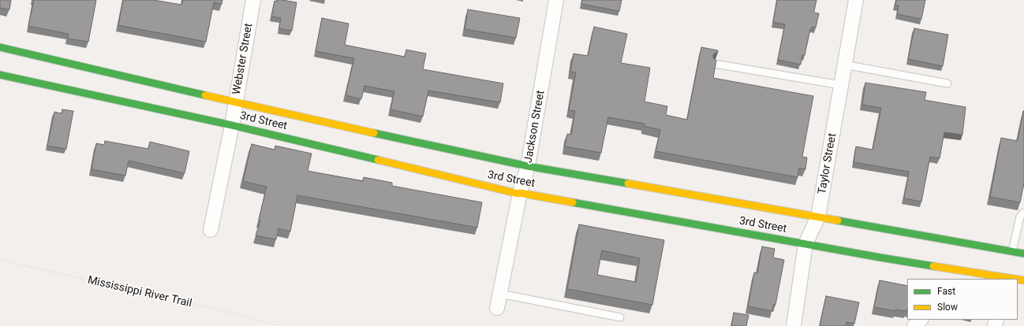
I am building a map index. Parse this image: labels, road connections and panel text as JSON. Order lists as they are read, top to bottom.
{
  "streets": {
    "main road": ["3rd Street"],
    "street": ["Webster Street", "Jackson Street", "Taylor Street"],
    "path": ["Mississippi River Trail"]
  },
  "crossings": [
    ["Webster Street", "3rd Street"],
    ["3rd Street", "Jackson Street"],
    ["3rd Street", "Taylor Street"]
  ],
  "legend": ["Fast", "Slow"]
}
